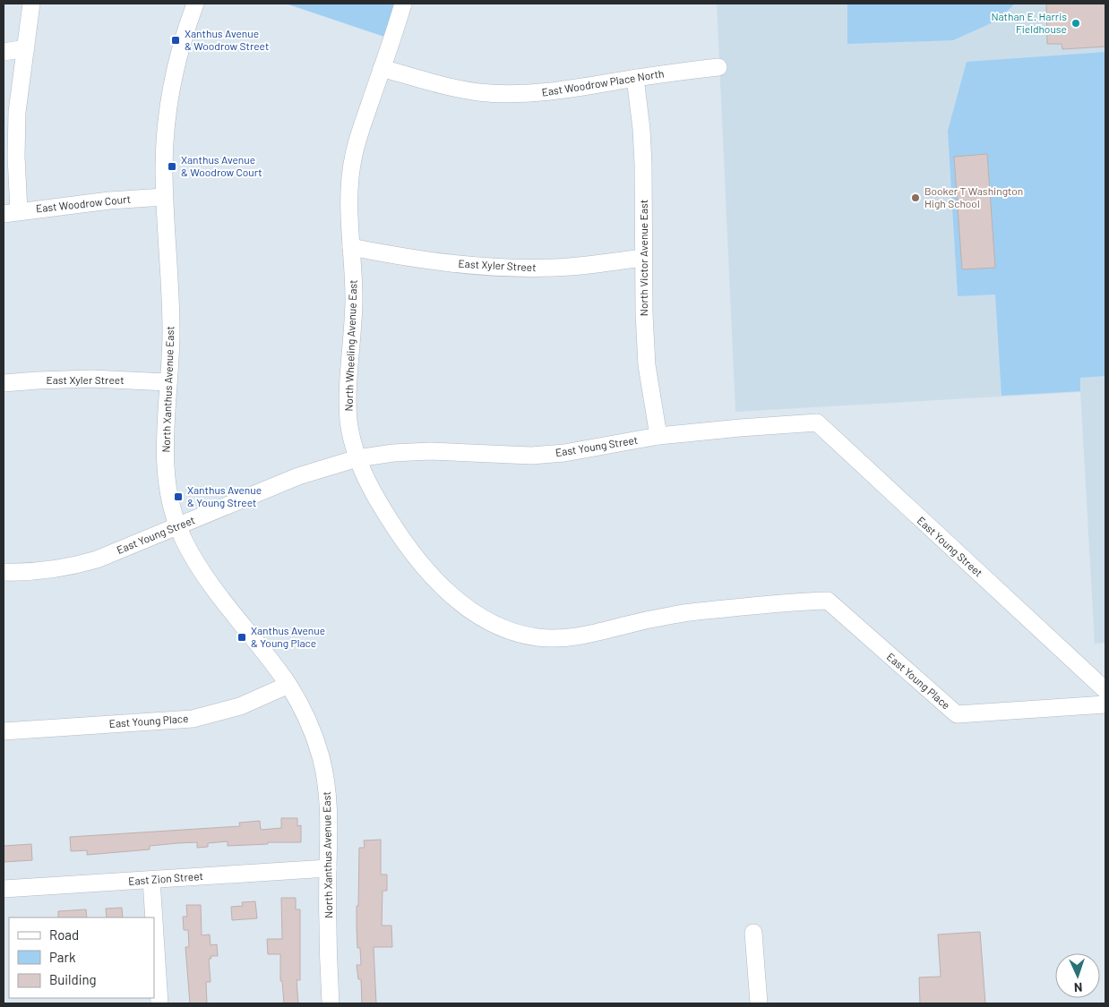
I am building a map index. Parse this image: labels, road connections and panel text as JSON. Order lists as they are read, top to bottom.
{
  "streets": {
    "street": [
      "East Woodrow Place North",
      "East Woodrow Court",
      "North Victor Avenue East",
      "East Xyler Street",
      "North Wheeling Avenue East",
      "North Xanthus Avenue East",
      "East Young Street",
      "East Young Place",
      "East Zion Street"
    ]
  },
  "crossings": [
    ["East Woodrow Place North", "North Victor Avenue East"],
    ["East Woodrow Place North", "North Wheeling Avenue East"],
    ["East Woodrow Court", "North Xanthus Avenue East"],
    ["North Victor Avenue East", "East Xyler Street"],
    ["North Victor Avenue East", "East Young Street"],
    ["East Xyler Street", "North Wheeling Avenue East"],
    ["East Xyler Street", "North Xanthus Avenue East"],
    ["North Wheeling Avenue East", "East Young Street"],
    ["North Wheeling Avenue East", "East Young Place"],
    ["North Xanthus Avenue East", "East Young Street"],
    ["North Xanthus Avenue East", "East Young Place"],
    ["North Xanthus Avenue East", "East Zion Street"]
  ],
  "places": {
    "other": ["Nathan E. Harris Fieldhouse", "Booker T Washington High School"],
    "transit": [
      "Xanthus Avenue & Woodrow Street",
      "Xanthus Avenue & Woodrow Court",
      "Xanthus Avenue & Young Street",
      "Xanthus Avenue & Young Place"
    ]
  },
  "legend": ["Road", "Park", "Building"],
  "north": "bottom"
}
